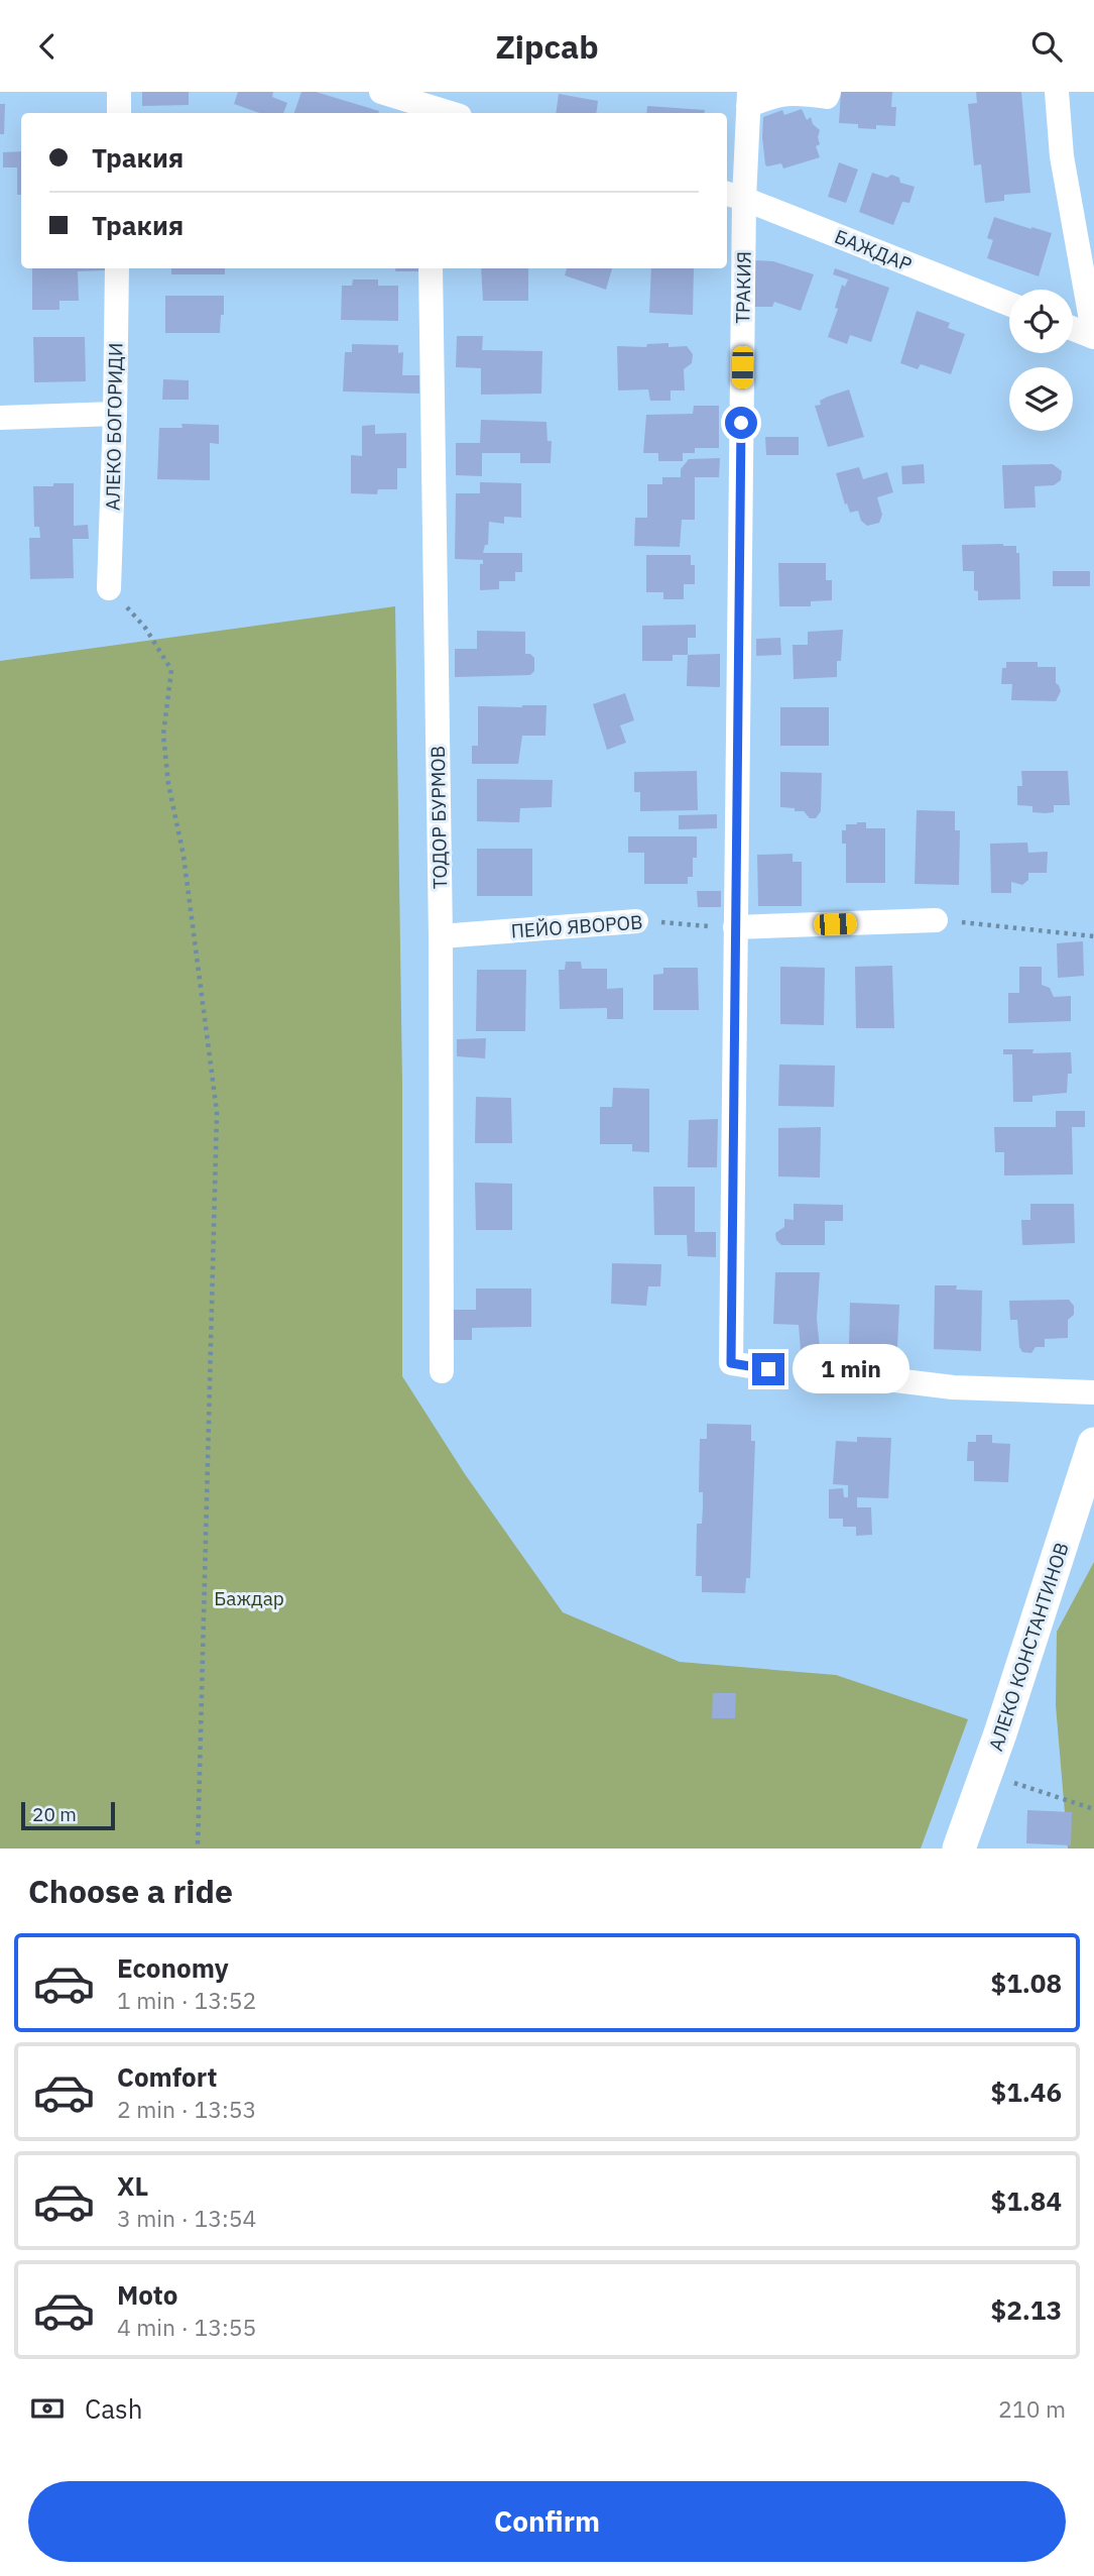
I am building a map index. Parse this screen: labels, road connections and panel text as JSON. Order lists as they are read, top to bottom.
{
  "streets": {
    "street": [
      "БАЖДАР",
      "ТРАКИЯ",
      "АЛЕКО БОГОРИДИ",
      "ТОДОР БУРМОВ",
      "ПЕЙО ЯВОРОВ",
      "АЛЕКО КОНСТАНТИНОВ"
    ]
  },
  "crossings": [
    ["БАЖДАР", "ТРАКИЯ"],
    ["ТРАКИЯ", "ПЕЙО ЯВОРОВ"],
    ["ТОДОР БУРМОВ", "ПЕЙО ЯВОРОВ"]
  ],
  "parks": ["Баждар"],
  "scale_bar": "20 m",
  "page": {
    "header": "Zipcab",
    "banner": ["Тракия", "Тракия"],
    "bubble": "1 min",
    "scale": "20 m",
    "heading": "Choose a ride",
    "list": [
      {
        "name": "Economy",
        "note": "1 min · 13:52",
        "value": "$1.08"
      },
      {
        "name": "Comfort",
        "note": "2 min · 13:53",
        "value": "$1.46"
      },
      {
        "name": "XL",
        "note": "3 min · 13:54",
        "value": "$1.84"
      },
      {
        "name": "Moto",
        "note": "4 min · 13:55",
        "value": "$2.13"
      }
    ],
    "pay": ["Cash", "210 m"],
    "buttons": "Confirm"
  }
}
